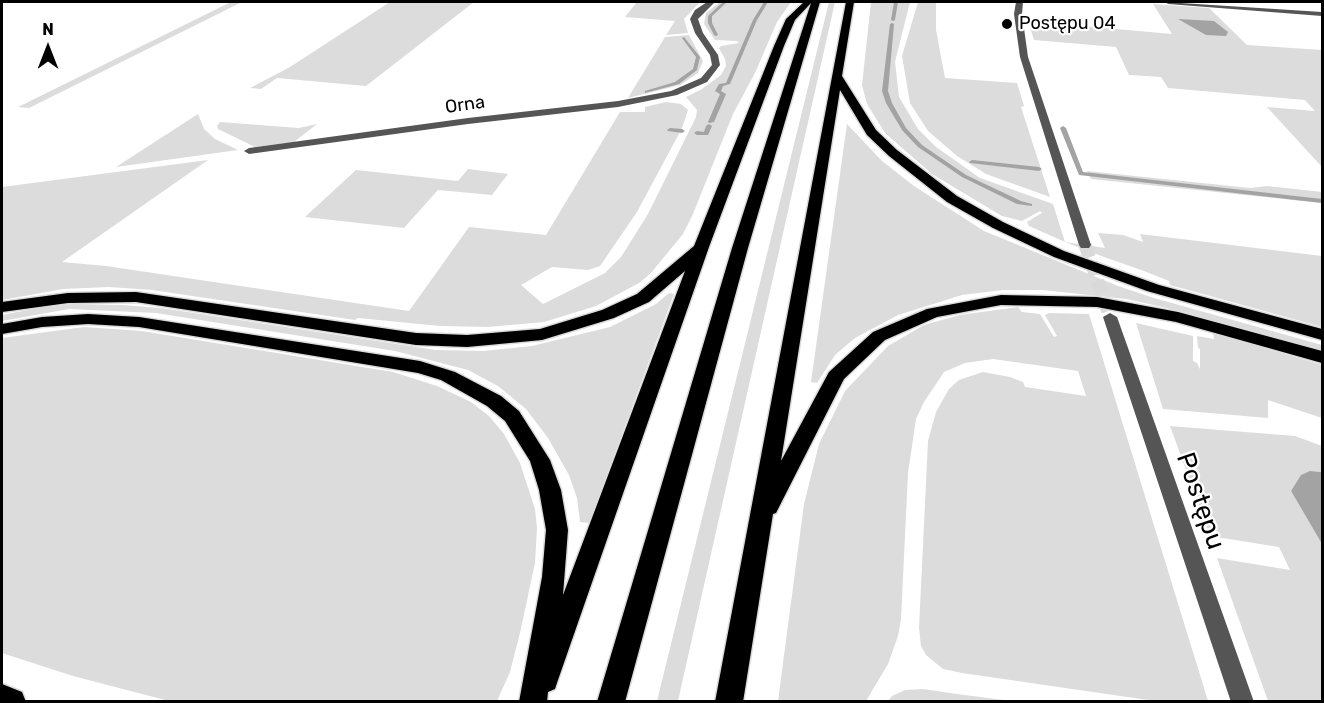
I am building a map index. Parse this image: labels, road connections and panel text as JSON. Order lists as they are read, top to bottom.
{
  "streets": {
    "street": ["Orna", "Postępu"]
  },
  "places": ["Postępu 04"],
  "north": "top"
}
